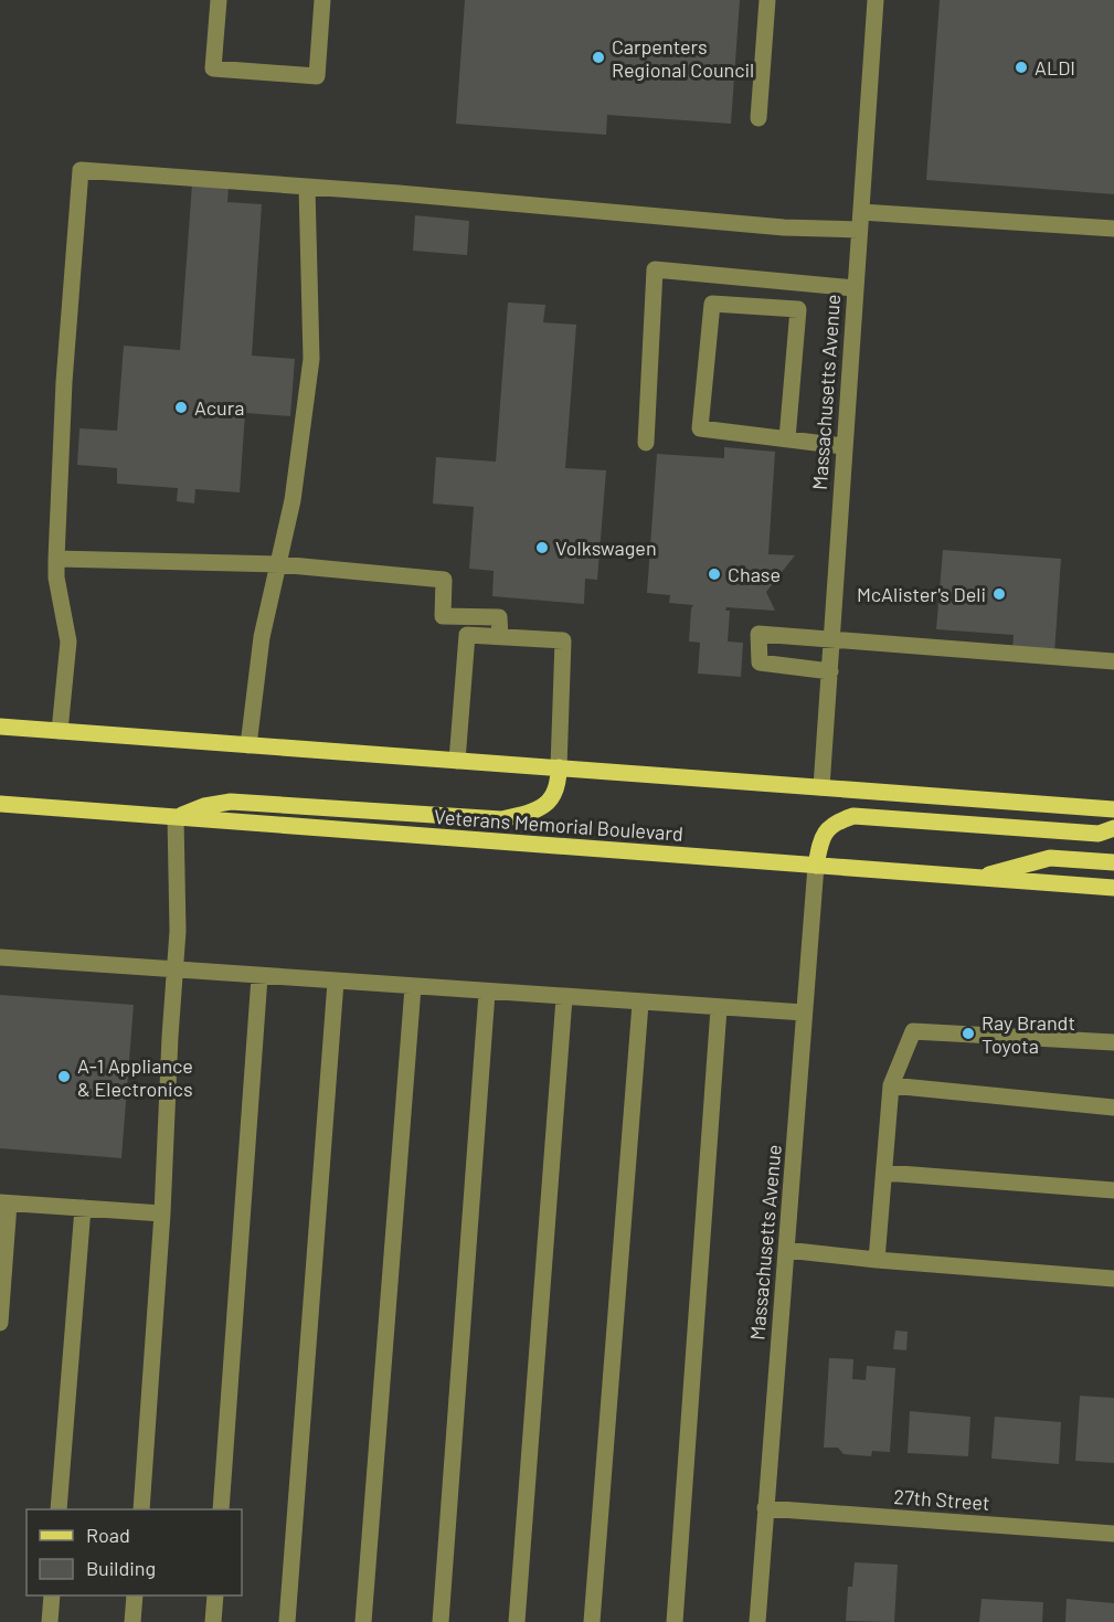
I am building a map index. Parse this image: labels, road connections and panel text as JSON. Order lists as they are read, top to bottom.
{
  "streets": {
    "main road": ["Veterans Memorial Boulevard"],
    "street": ["Massachusetts Avenue", "27th Street"]
  },
  "crossings": [
    ["Massachusetts Avenue", "Veterans Memorial Boulevard"],
    ["Massachusetts Avenue", "27th Street"]
  ],
  "places": [
    "Carpenters Regional Council",
    "ALDI",
    "Acura",
    "Volkswagen",
    "Chase",
    "McAlister's Deli",
    "Ray Brandt Toyota",
    "A-1 Appliance & Electronics"
  ],
  "legend": ["Road", "Building"]
}
